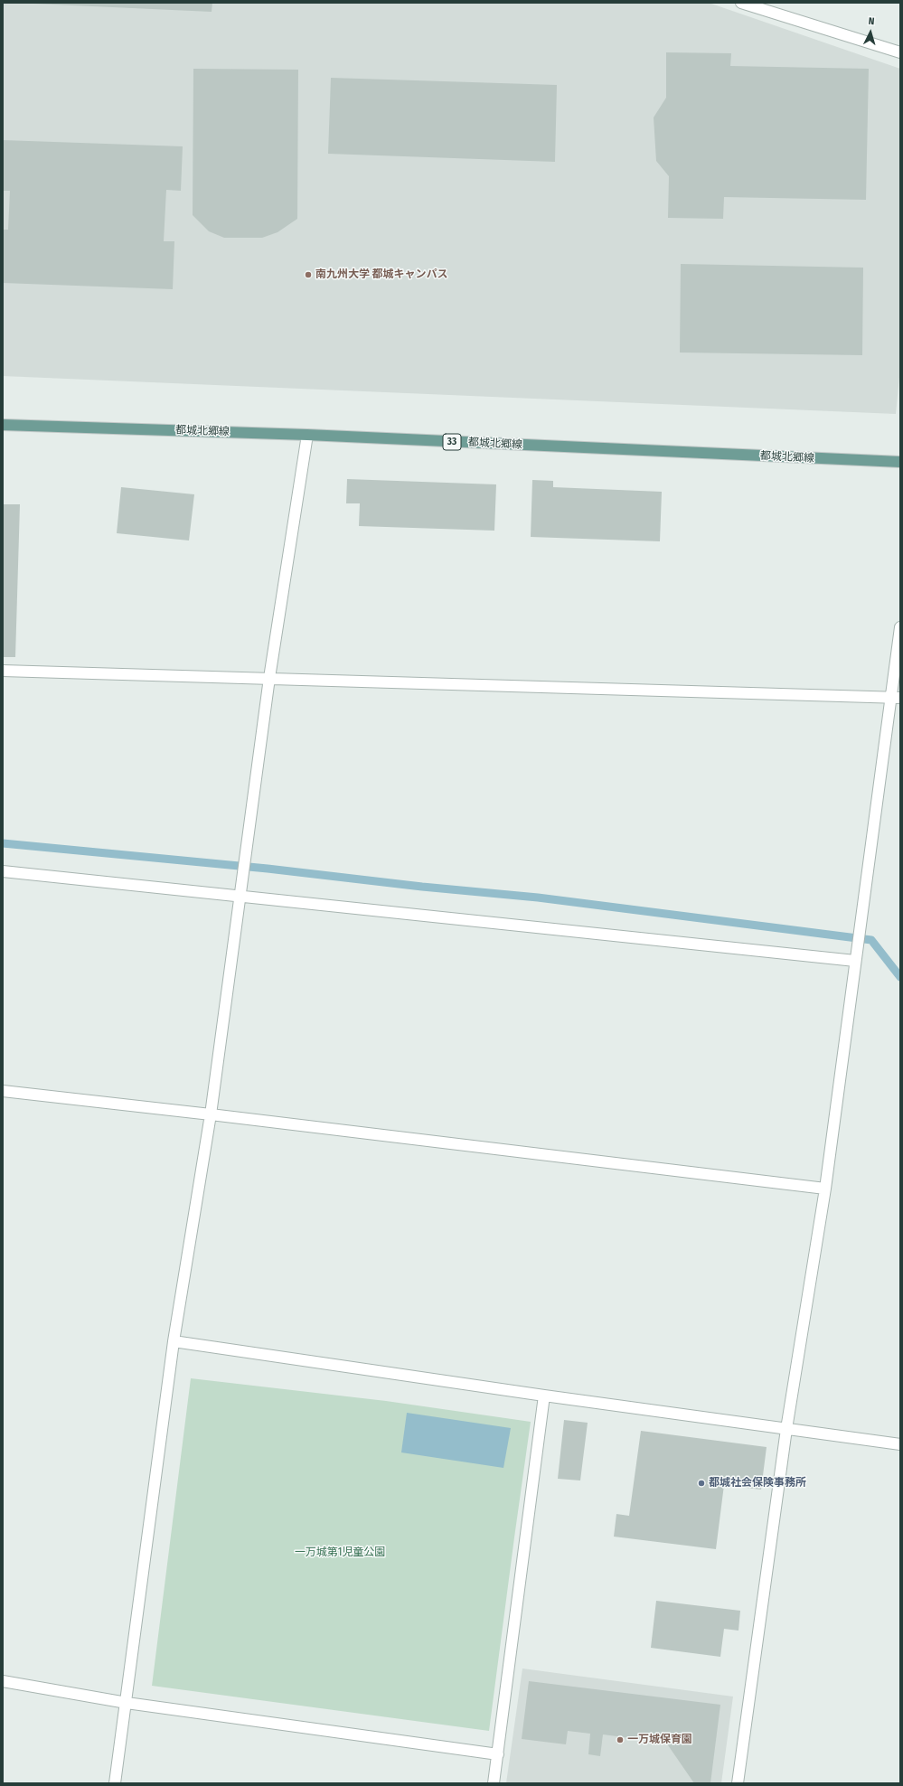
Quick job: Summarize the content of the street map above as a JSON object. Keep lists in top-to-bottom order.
{
  "streets": {
    "main road": ["都城北郷線", "33"]
  },
  "parks": ["一万城第1児童公園"],
  "places": ["南九州大学 都城キャンパス", "都城社会保険事務所", "一万城保育園"],
  "north": "top"
}
